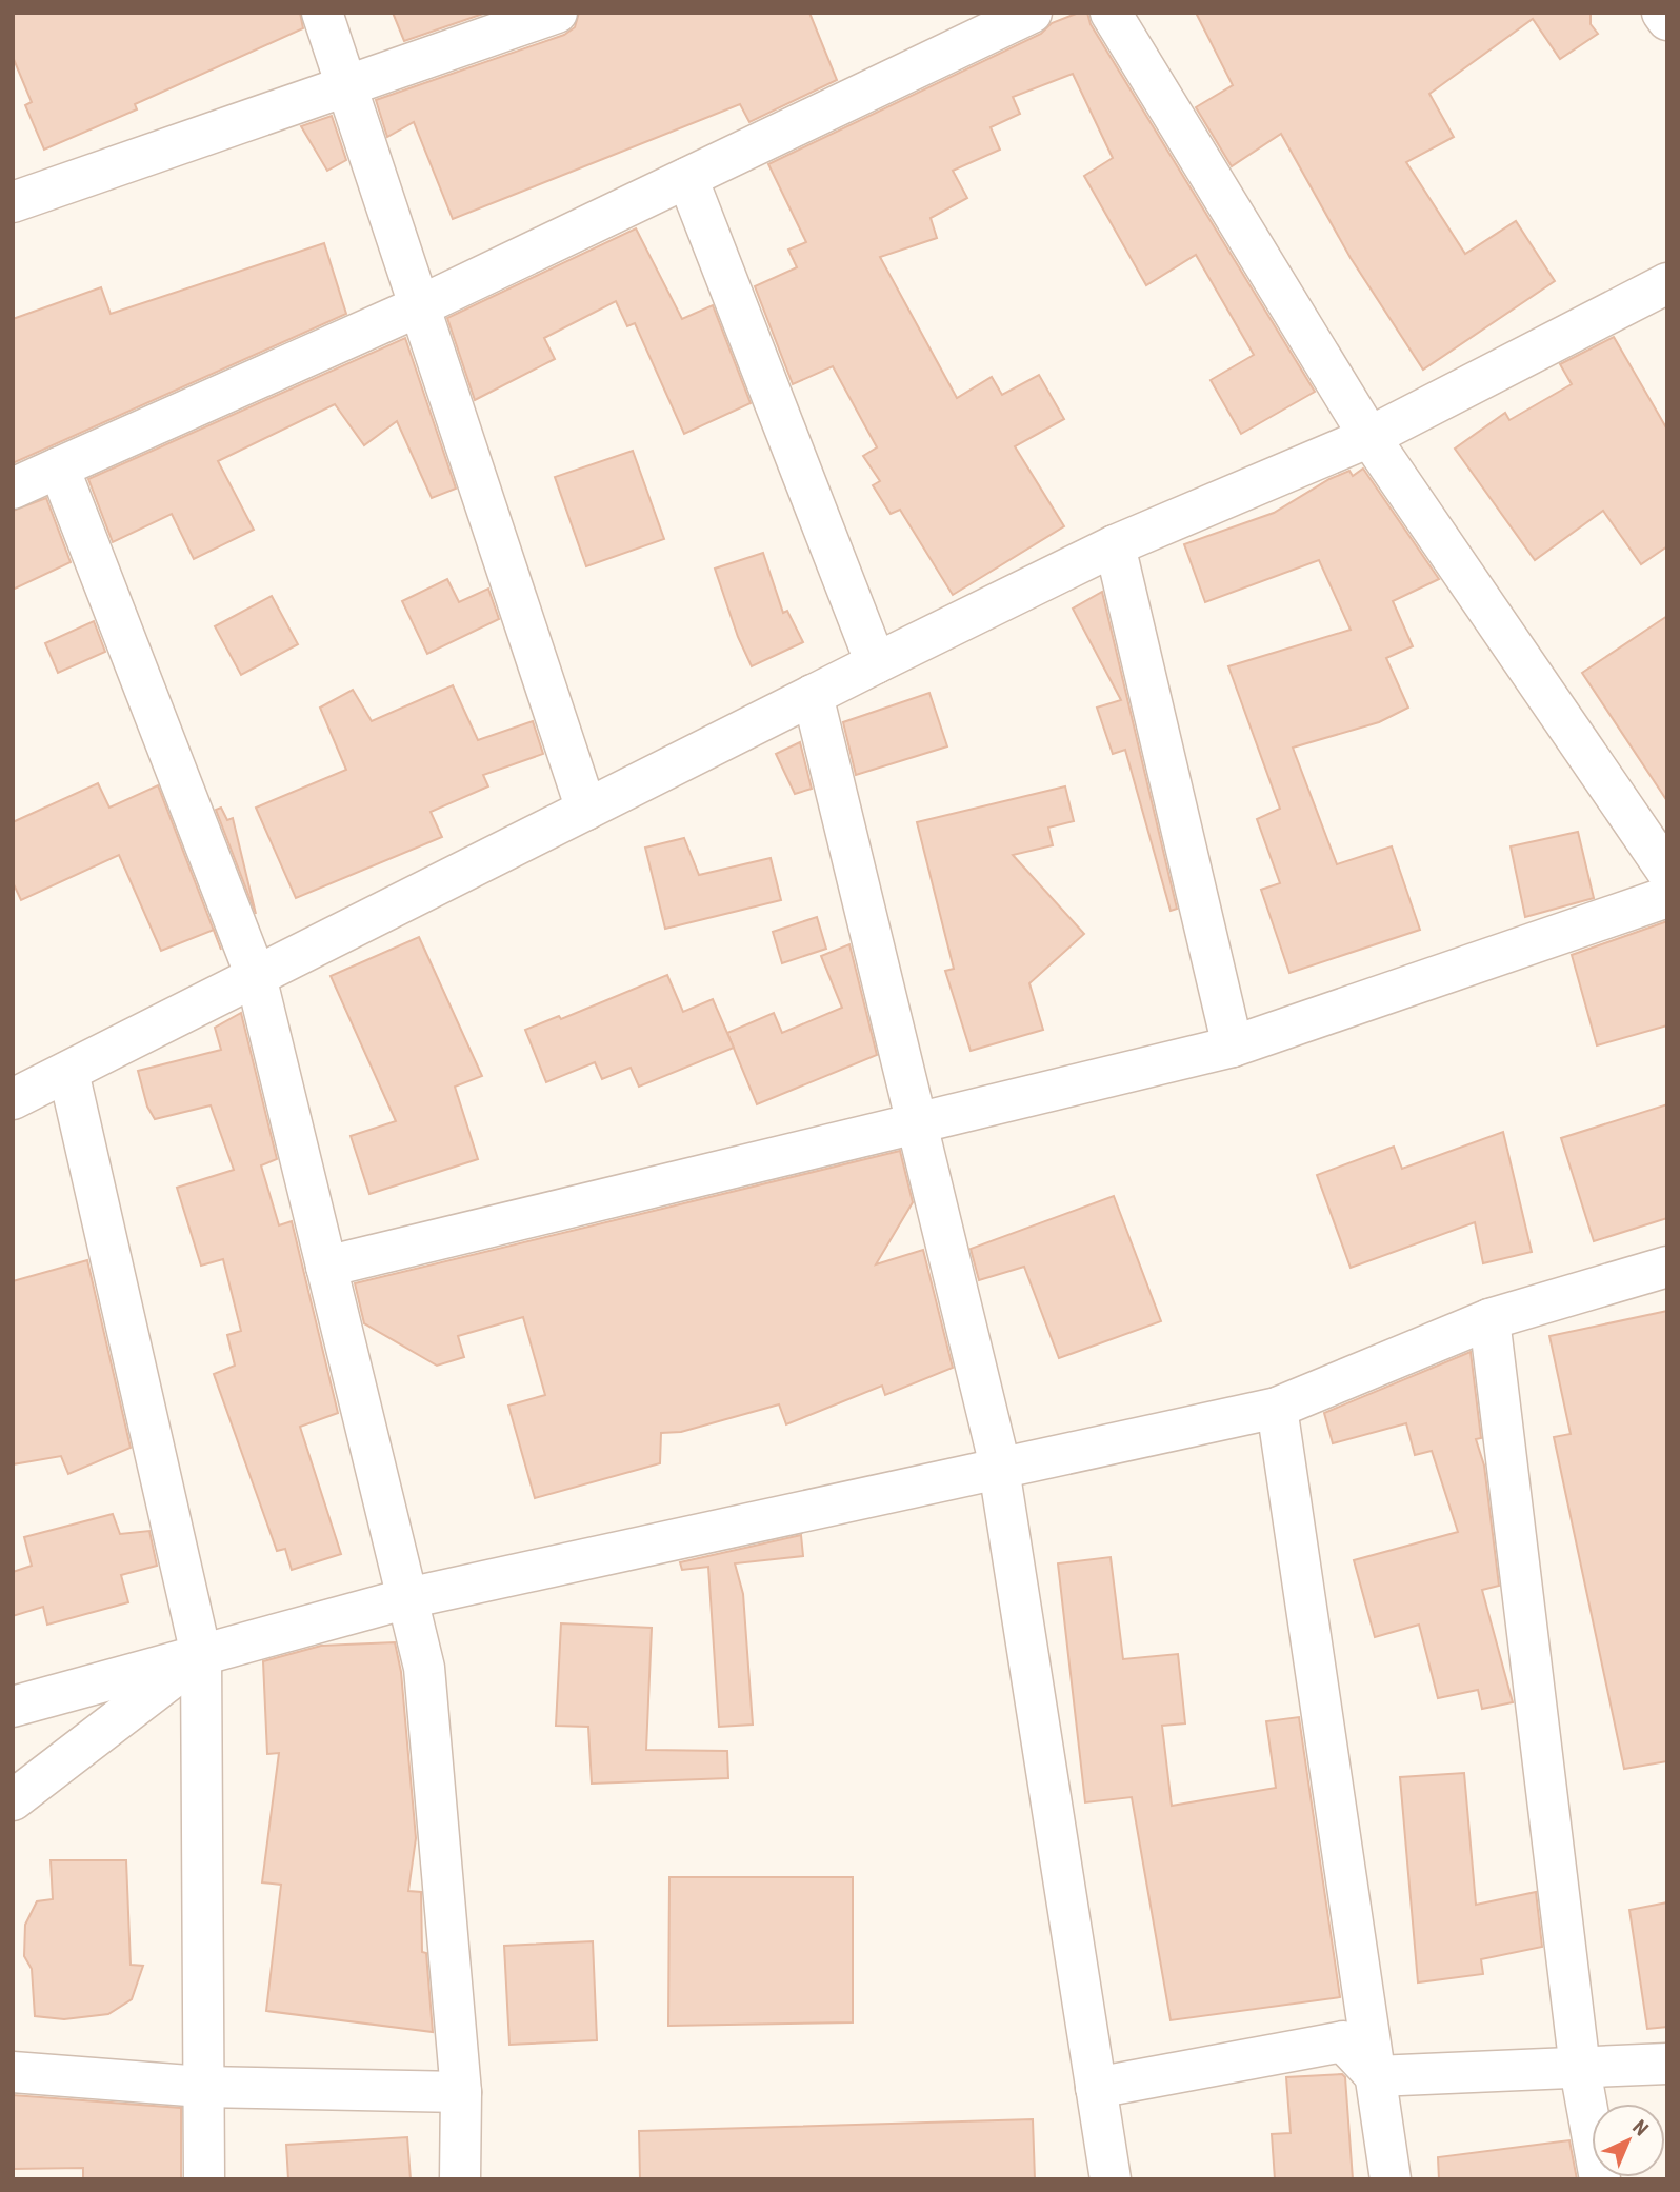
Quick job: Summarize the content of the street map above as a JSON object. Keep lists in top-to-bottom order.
{
  "north": "top right"
}
